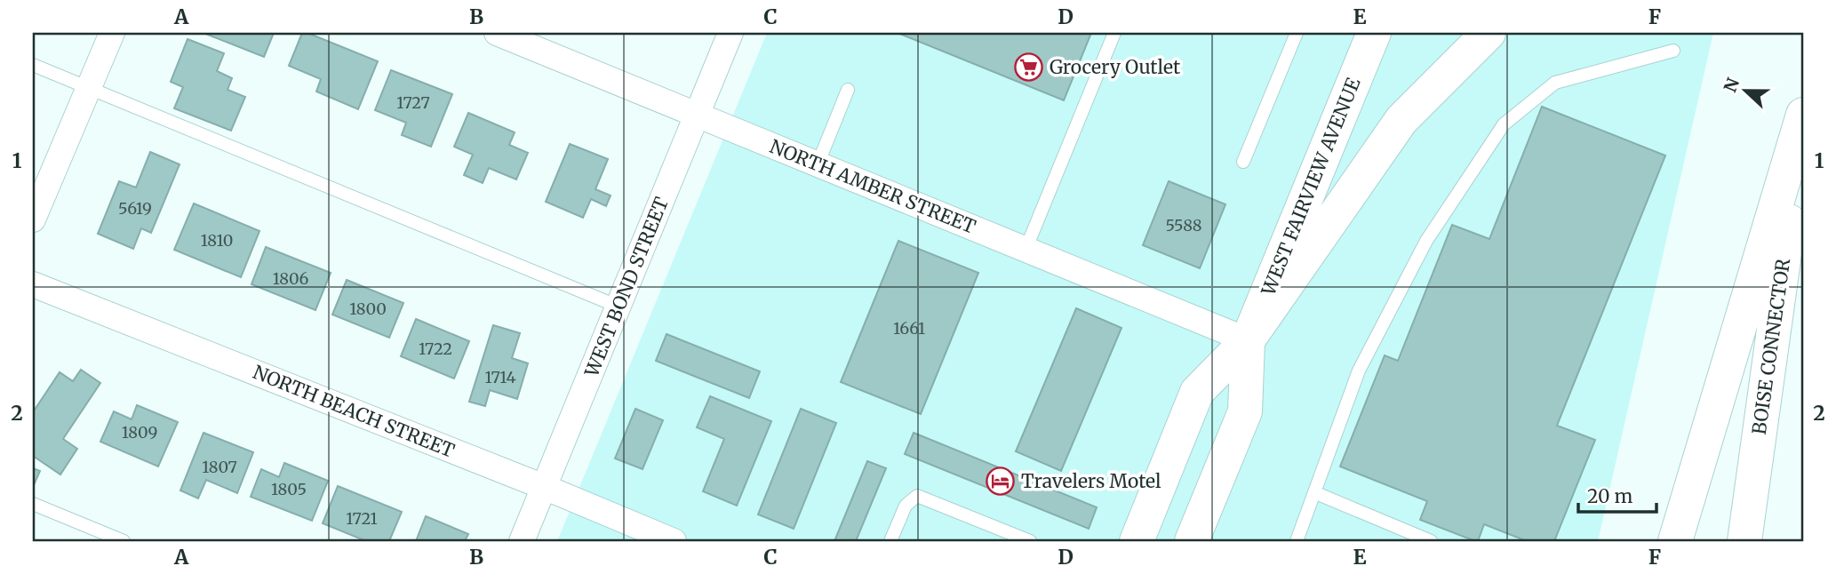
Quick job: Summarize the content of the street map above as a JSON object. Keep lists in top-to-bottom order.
{
  "streets": {
    "main road": ["WEST FAIRVIEW AVENUE", "BOISE CONNECTOR"],
    "street": ["NORTH AMBER STREET", "WEST BOND STREET", "NORTH BEACH STREET"]
  },
  "crossings": [
    ["NORTH AMBER STREET", "WEST FAIRVIEW AVENUE"],
    ["NORTH AMBER STREET", "WEST BOND STREET"],
    ["WEST BOND STREET", "NORTH BEACH STREET"]
  ],
  "places": {
    "supermarket": ["Grocery Outlet"],
    "hotel": ["Travelers Motel"]
  },
  "house_numbers": [
    "1727",
    "5619",
    "5588",
    "1810",
    "1806",
    "1800",
    "1661",
    "1722",
    "1714",
    "1809",
    "1807",
    "1805",
    "1721"
  ],
  "scale_bar": "20 m",
  "north": "left",
  "grid": {
    "columns": [
      "A",
      "B",
      "C",
      "D",
      "E",
      "F"
    ],
    "rows": ["1", "2"]
  }
}
